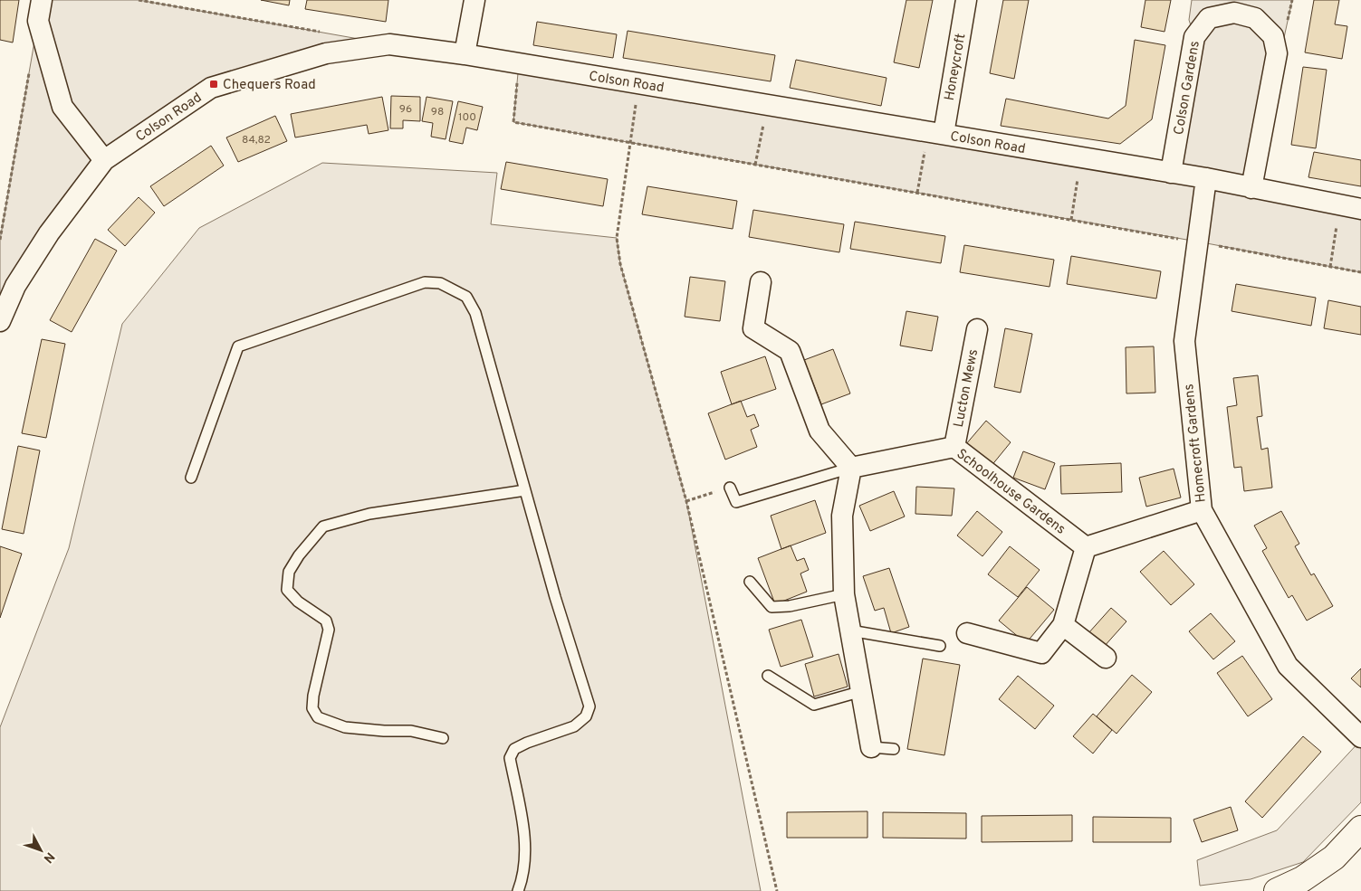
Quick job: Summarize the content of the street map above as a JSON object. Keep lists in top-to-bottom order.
{
  "streets": {
    "street": [
      "Honeycroft",
      "Colson Road",
      "Colson Gardens",
      "Lucton Mews",
      "Homecroft Gardens",
      "Schoolhouse Gardens"
    ]
  },
  "crossings": [
    ["Honeycroft", "Colson Road"],
    ["Colson Road", "Colson Gardens"],
    ["Colson Road", "Homecroft Gardens"],
    ["Lucton Mews", "Schoolhouse Gardens"]
  ],
  "places": {
    "transit": ["Chequers Road"]
  },
  "house_numbers": [
    "96",
    "98",
    "100",
    "84,82"
  ],
  "north": "bottom right"
}
